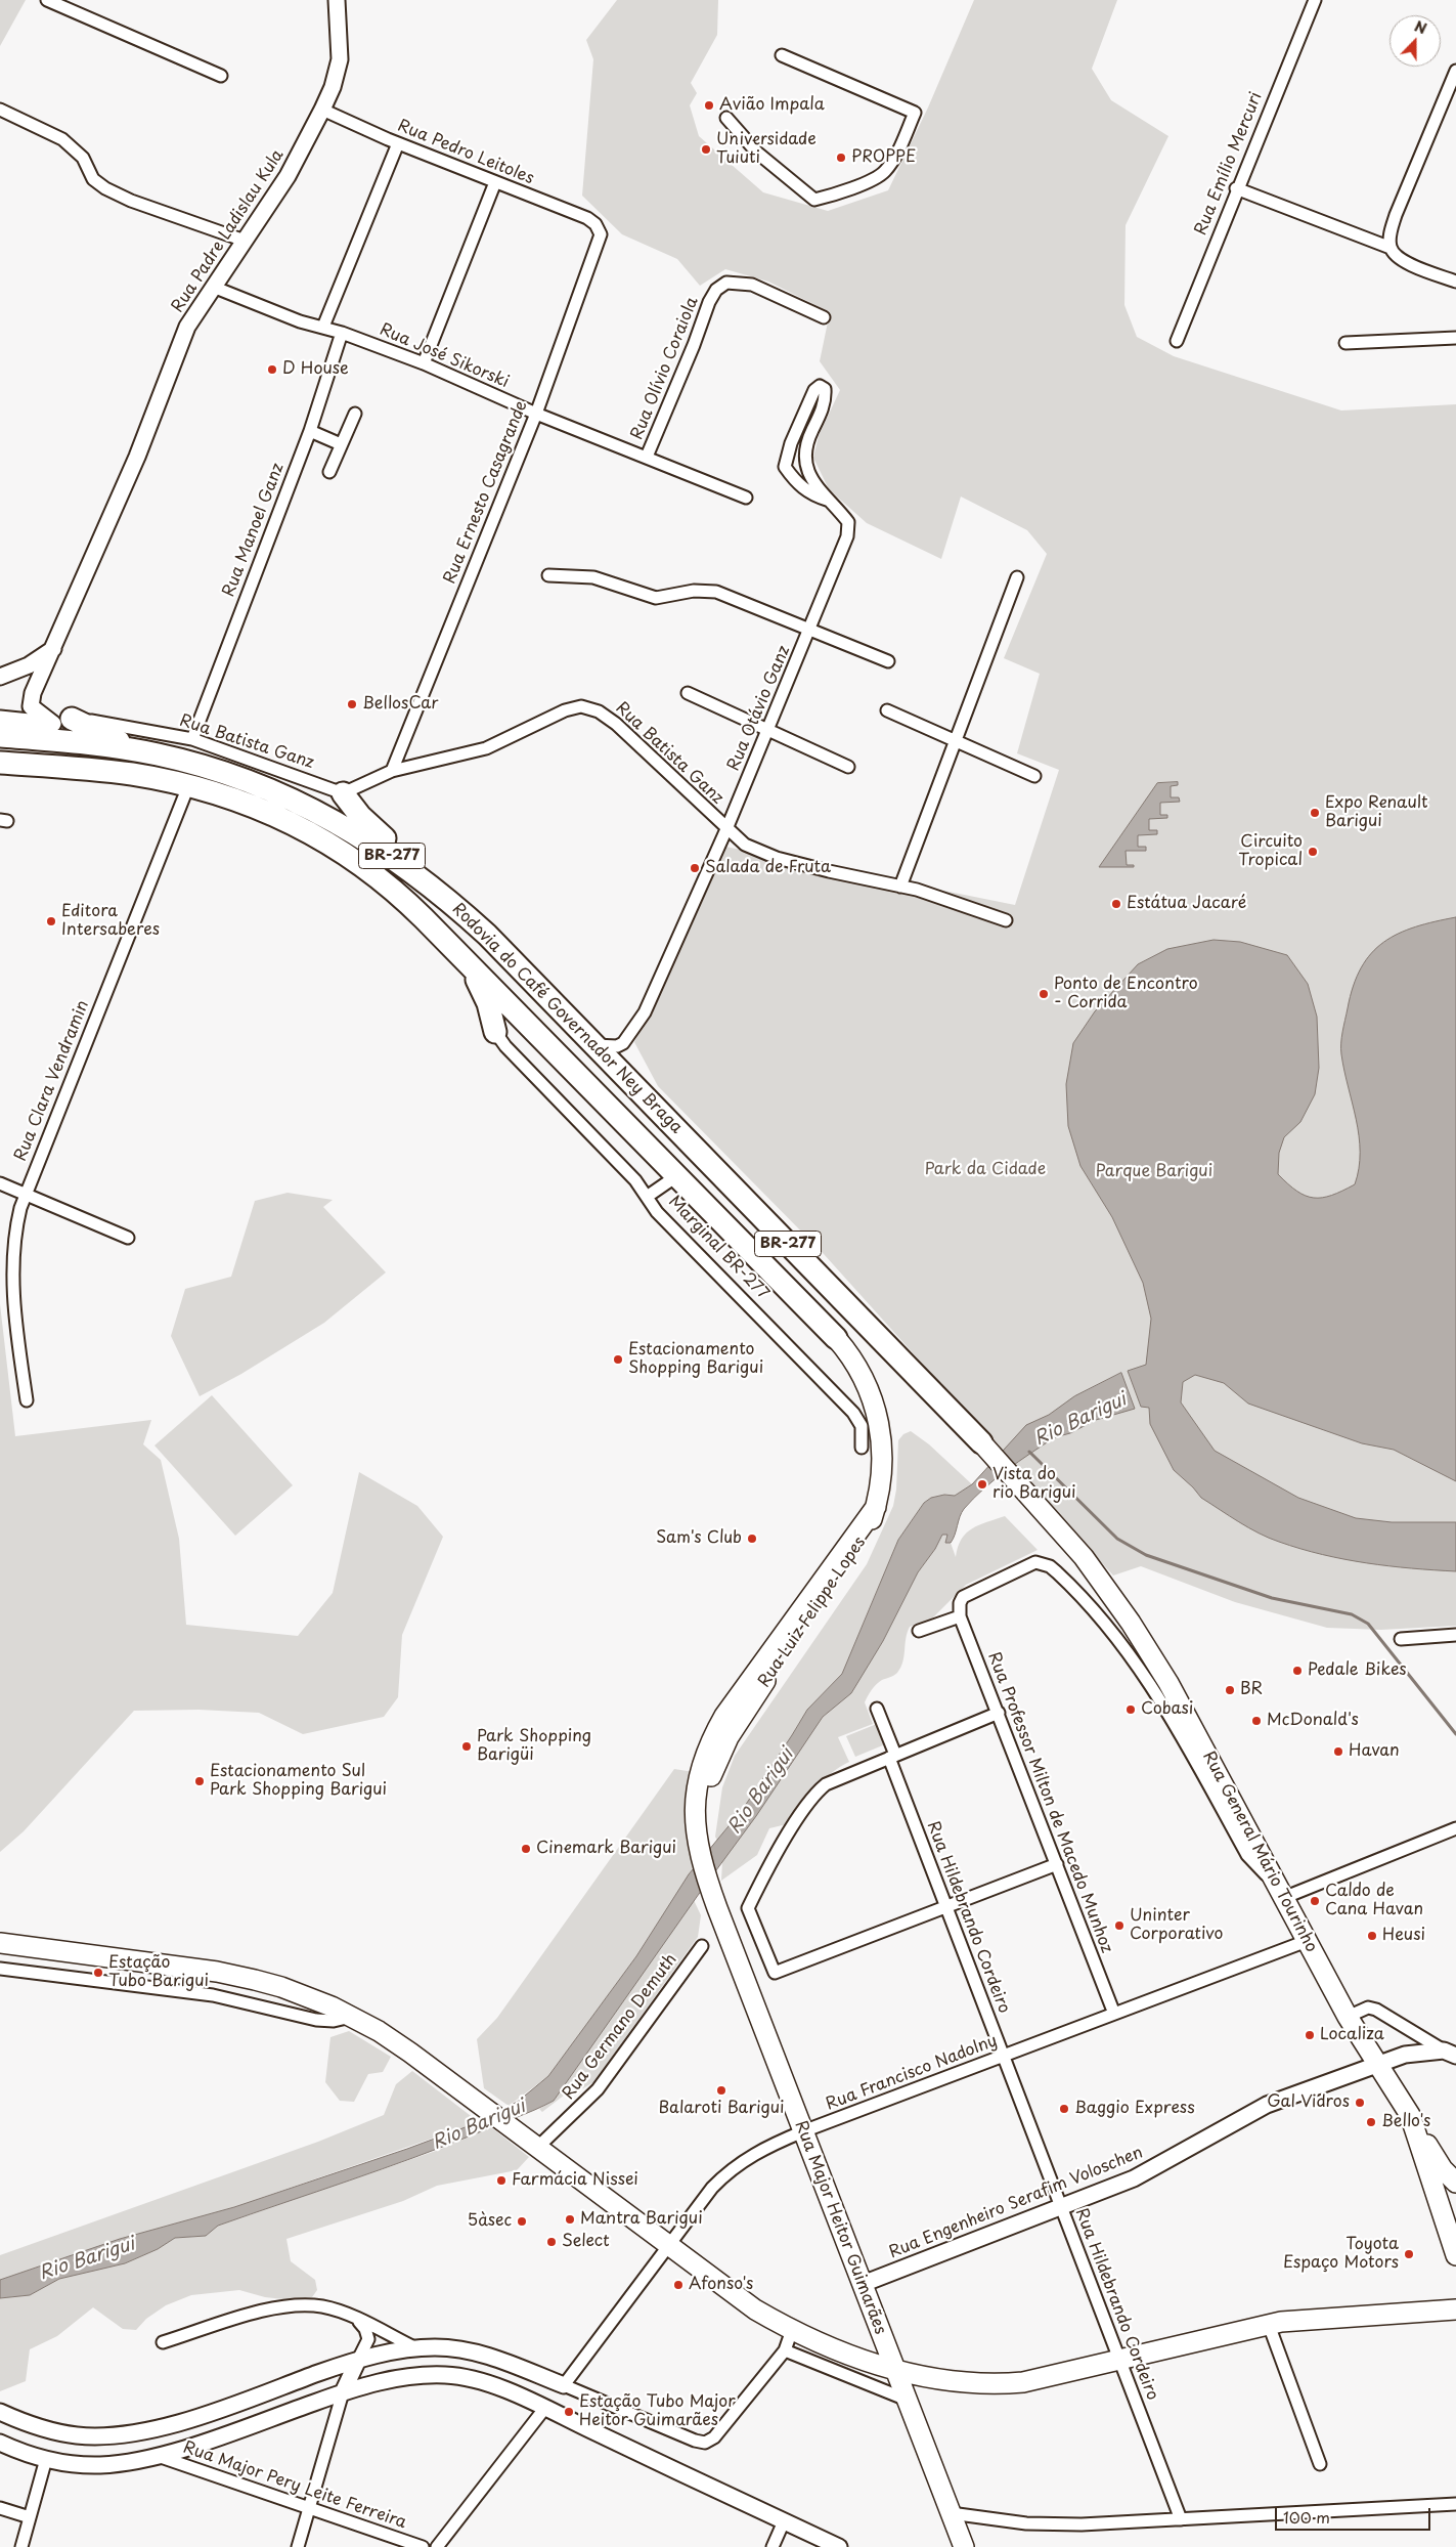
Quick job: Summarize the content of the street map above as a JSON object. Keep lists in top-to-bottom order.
{
  "streets": {
    "highway": ["BR-277", "Rodovia do Café Governador Ney Braga"],
    "main road": ["Rua Luiz Felippe Lopes", "Rua General Mário Tourinho", "Rua Major Heitor Guimarães"],
    "street": [
      "Rua Pedro Leitoles",
      "Rua Emílio Mercuri",
      "Rua Padre Ladislau Kula",
      "Rua José Sikorski",
      "Rua Olívio Coraiola",
      "Rua Ernesto Casagrande",
      "Rua Manoel Ganz",
      "Rua Otávio Ganz",
      "Rua Batista Ganz",
      "Rua Clara Vendramin",
      "Marginal BR-277",
      "Rua Professor Milton de Macedo Munhoz",
      "Rua Hildebrando Cordeiro",
      "Rua Germano Demuth",
      "Rua Francisco Nadolny",
      "Rua Engenheiro Serafim Voloschen",
      "Rua Major Pery Leite Ferreira"
    ]
  },
  "crossings": [
    ["Rua Pedro Leitoles", "Rua Padre Ladislau Kula"],
    ["Rua Pedro Leitoles", "Rua Ernesto Casagrande"],
    ["Rua Padre Ladislau Kula", "Rua José Sikorski"],
    ["Rua Padre Ladislau Kula", "Rua Batista Ganz"],
    ["Rua José Sikorski", "Rua Olívio Coraiola"],
    ["Rua José Sikorski", "Rua Ernesto Casagrande"],
    ["Rua José Sikorski", "Rua Manoel Ganz"],
    ["Rua Ernesto Casagrande", "Rua Batista Ganz"],
    ["Rua Manoel Ganz", "Rua Batista Ganz"],
    ["Rua Otávio Ganz", "Rua Batista Ganz"],
    ["Rua Otávio Ganz", "Rodovia do Café Governador Ney Braga"],
    ["Rodovia do Café Governador Ney Braga", "Rua Clara Vendramin"],
    ["Rodovia do Café Governador Ney Braga", "Rua Luiz Felippe Lopes"],
    ["Rodovia do Café Governador Ney Braga", "Rua General Mário Tourinho"],
    ["Rua Luiz Felippe Lopes", "Rua Major Heitor Guimarães"],
    ["Rua Professor Milton de Macedo Munhoz", "Rua General Mário Tourinho"],
    ["Rua Professor Milton de Macedo Munhoz", "Rua Francisco Nadolny"],
    ["Rua General Mário Tourinho", "Rua Francisco Nadolny"],
    ["Rua General Mário Tourinho", "Rua Engenheiro Serafim Voloschen"],
    ["Rua Hildebrando Cordeiro", "Rua Francisco Nadolny"],
    ["Rua Hildebrando Cordeiro", "Rua Engenheiro Serafim Voloschen"],
    ["Rua Francisco Nadolny", "Rua Major Heitor Guimarães"],
    ["Rua Engenheiro Serafim Voloschen", "Rua Major Heitor Guimarães"]
  ],
  "water": ["Rio Barigui"],
  "parks": ["Park da Cidade", "Parque Barigui"],
  "places": [
    "Avião Impala",
    "Universidade Tuiuti",
    "PROPPE",
    "D House",
    "BellosCar",
    "Expo Renault Barigui",
    "Circuito Tropical",
    "Salada de Fruta",
    "Estátua Jacaré",
    "Editora Intersaberes",
    "Ponto de Encontro - Corrida",
    "Estacionamento Shopping Barigui",
    "Vista do rio Barigui",
    "Sam's Club",
    "Pedale Bikes",
    "BR",
    "Cobasi",
    "McDonald's",
    "Park Shopping Barigüi",
    "Havan",
    "Estacionamento Sul Park Shopping Barigui",
    "Cinemark Barigui",
    "Caldo de Cana Havan",
    "Uninter Corporativo",
    "Heusi",
    "Estação Tubo Barigui",
    "Localiza",
    "Balaroti Barigui",
    "Gal Vidros",
    "Baggio Express",
    "Bello's",
    "Farmácia Nissei",
    "Mantra Barigui",
    "5àsec",
    "Select",
    "Toyota Espaço Motors",
    "Afonso's",
    "Estação Tubo Major Heitor Guimarães"
  ],
  "scale_bar": "100 m",
  "north": "top"
}
